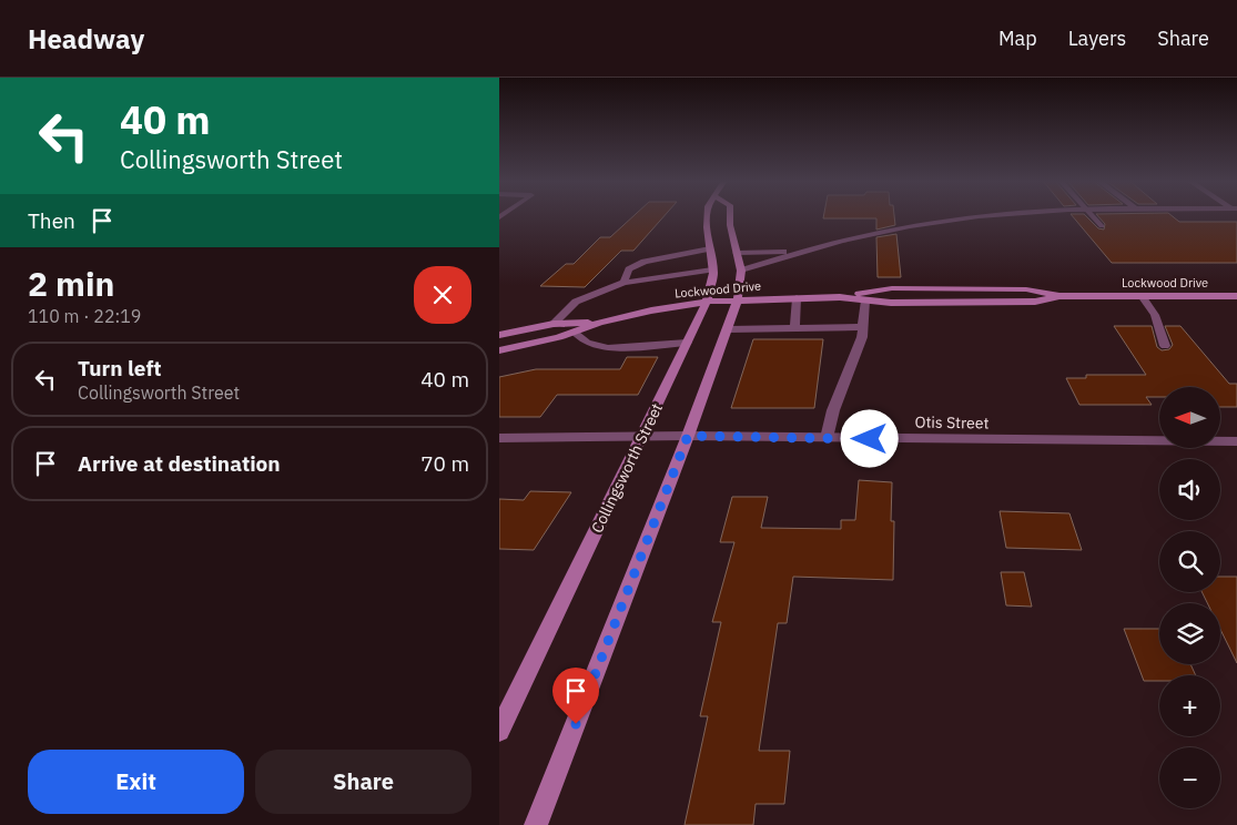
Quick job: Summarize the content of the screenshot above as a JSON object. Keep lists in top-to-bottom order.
{
  "streets": {
    "main road": ["Lockwood Drive", "Collingsworth Street"],
    "street": ["Otis Street"]
  },
  "crossings": [
    ["Lockwood Drive", "Collingsworth Street"],
    ["Otis Street", "Collingsworth Street"]
  ],
  "north": "left",
  "page": {
    "header": "Headway",
    "nav": ["Map", "Layers", "Share"],
    "turn": ["40 m", "Collingsworth Street"],
    "then": "Then",
    "heading": ["2 min", "110 m · 22:19"],
    "list": [
      {
        "name": "Turn left",
        "note": "Collingsworth Street",
        "value": "40 m"
      },
      {
        "name": "Arrive at destination",
        "value": "70 m"
      }
    ],
    "map_buttons": ["+", "−"],
    "buttons": ["Exit", "Share"]
  }
}
